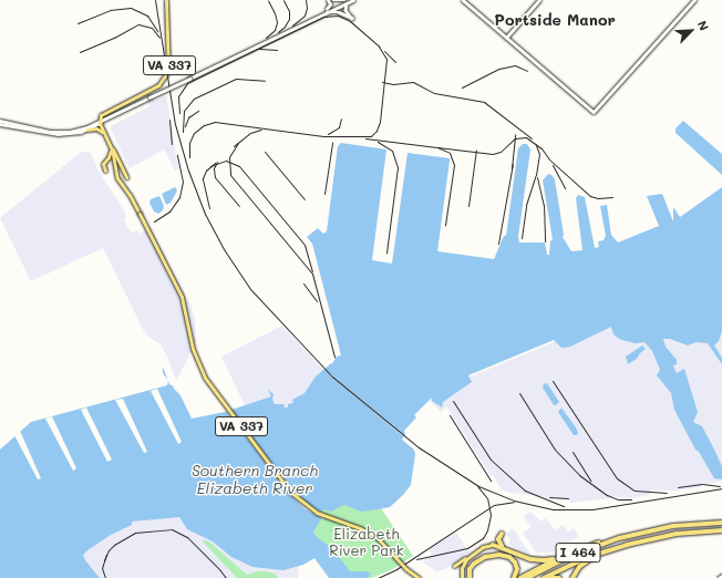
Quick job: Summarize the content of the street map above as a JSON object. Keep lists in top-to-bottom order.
{
  "streets": {
    "highway": ["I 464"],
    "main road": ["VA 337"]
  },
  "districts": ["Portside Manor"],
  "water": ["Southern Branch Elizabeth River"],
  "parks": ["Elizabeth River Park"],
  "north": "top right"
}
